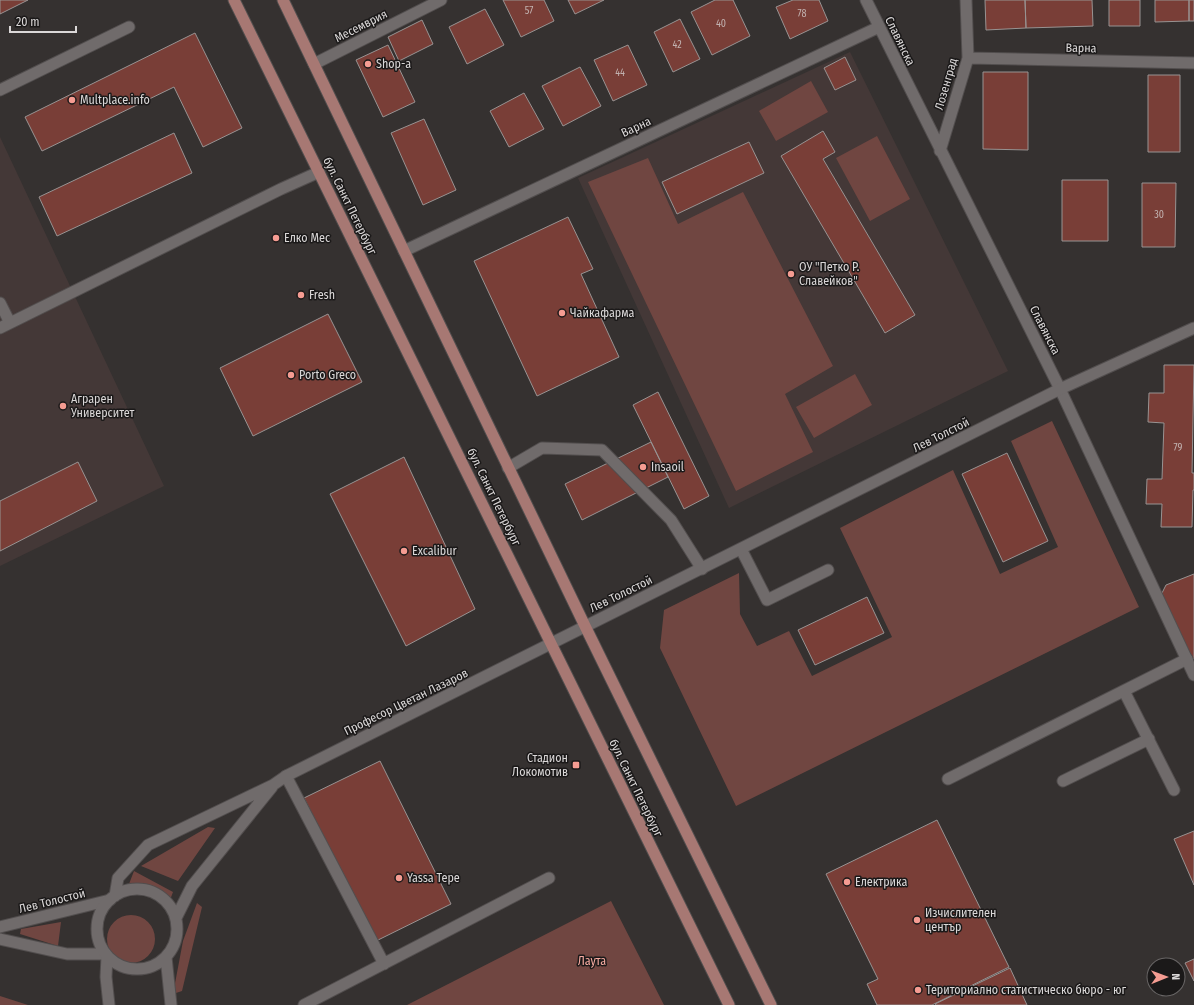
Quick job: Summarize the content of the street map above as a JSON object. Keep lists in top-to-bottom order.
{
  "streets": {
    "main road": ["бул. Санкт Петербург"],
    "street": [
      "Месемврия",
      "Славянска",
      "Варна",
      "Лозенград",
      "Лев Толстой",
      "Лев Толостой",
      "Професор Цветан Лазаров"
    ]
  },
  "crossings": [
    ["Месемврия", "бул. Санкт Петербург"],
    ["Славянска", "Варна"],
    ["Славянска", "Лозенград"],
    ["Славянска", "Лев Толстой"],
    ["Варна", "Лозенград"],
    ["Варна", "бул. Санкт Петербург"],
    ["бул. Санкт Петербург", "Лев Толостой"],
    ["бул. Санкт Петербург", "Професор Цветан Лазаров"],
    ["Лев Толстой", "Лев Толостой"],
    ["Лев Толостой", "Професор Цветан Лазаров"]
  ],
  "parks": ["Лаута"],
  "places": {
    "other": [
      "Shop-a",
      "Multplace.info",
      "Елко Мес",
      "ОУ \"Петко Р. Славейков\"",
      "Fresh",
      "Чайкафарма",
      "Porto Greco",
      "Аграрен Университет",
      "Insaoil",
      "Excalibur",
      "Yassa Tepe",
      "Електрика",
      "Изчислителен център",
      "Териториално статистическо бюро - юг"
    ],
    "transit": ["Стадион Локомотив"]
  },
  "house_numbers": [
    "57",
    "78",
    "40",
    "42",
    "44",
    "30",
    "79"
  ],
  "scale_bar": "20 m",
  "north": "right"
}
